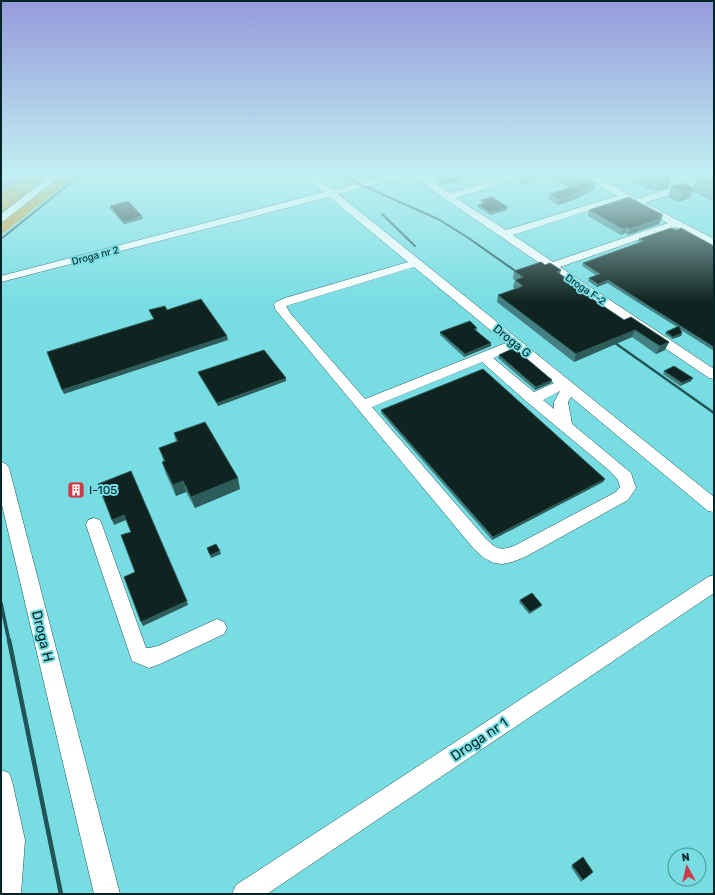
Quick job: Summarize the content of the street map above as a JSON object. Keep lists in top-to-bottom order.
{
  "streets": {
    "street": [
      "Droga nr 2",
      "Droga F-2",
      "Droga G",
      "Droga H",
      "Droga nr 1"
    ]
  },
  "places": {
    "building": ["I-105"]
  },
  "north": "top"
}
